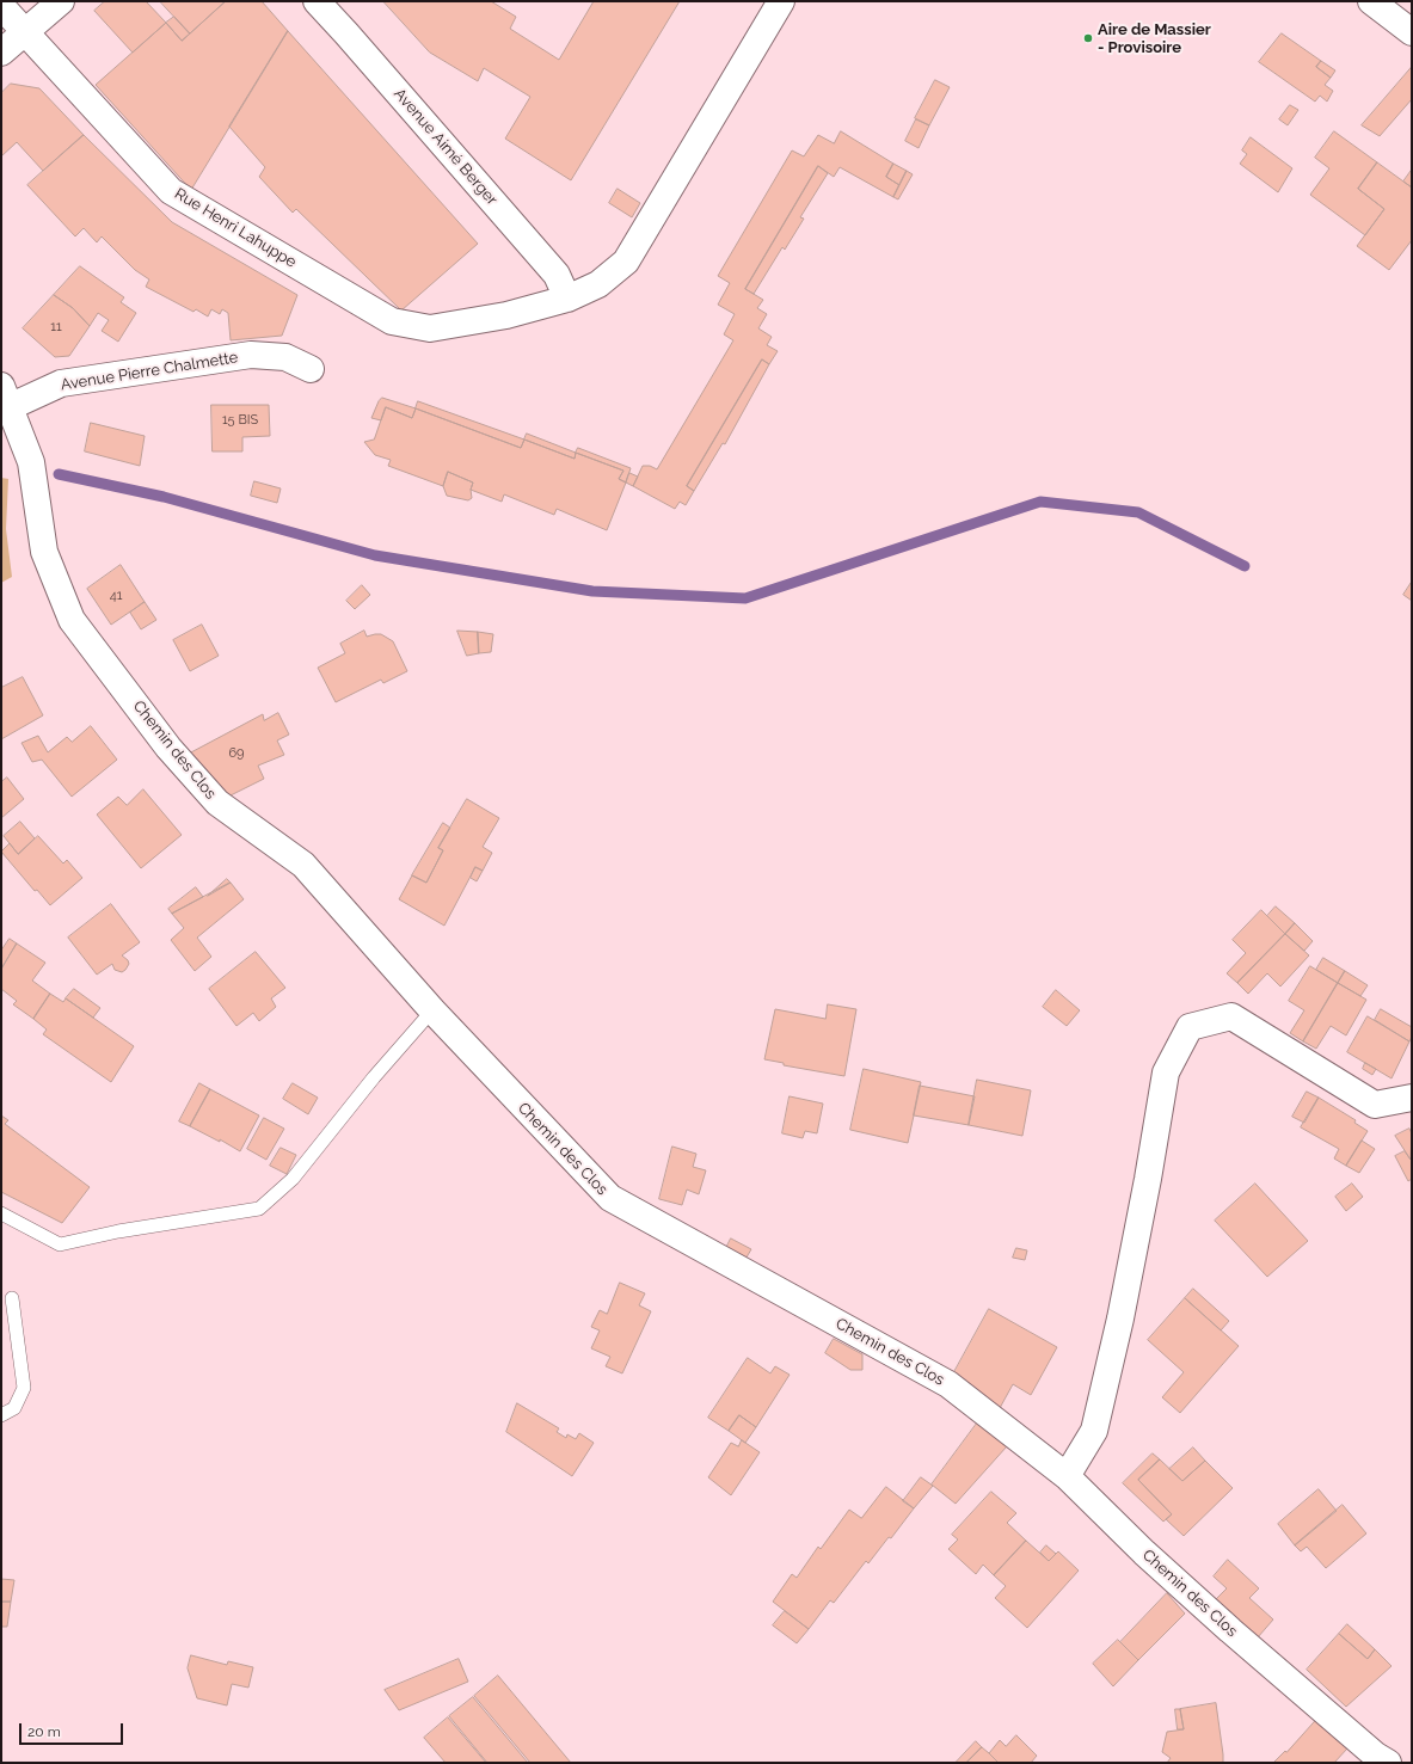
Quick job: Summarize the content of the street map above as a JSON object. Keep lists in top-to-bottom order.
{
  "streets": {
    "street": [
      "Avenue Aimé Berger",
      "Rue Henri Lahuppe",
      "Avenue Pierre Chalmette",
      "Chemin des Clos"
    ]
  },
  "crossings": [
    ["Avenue Aimé Berger", "Rue Henri Lahuppe"],
    ["Avenue Pierre Chalmette", "Chemin des Clos"]
  ],
  "places": ["Aire de Massier - Provisoire"],
  "house_numbers": [
    "11",
    "15 BIS",
    "41",
    "69"
  ],
  "scale_bar": "20 m"
}
